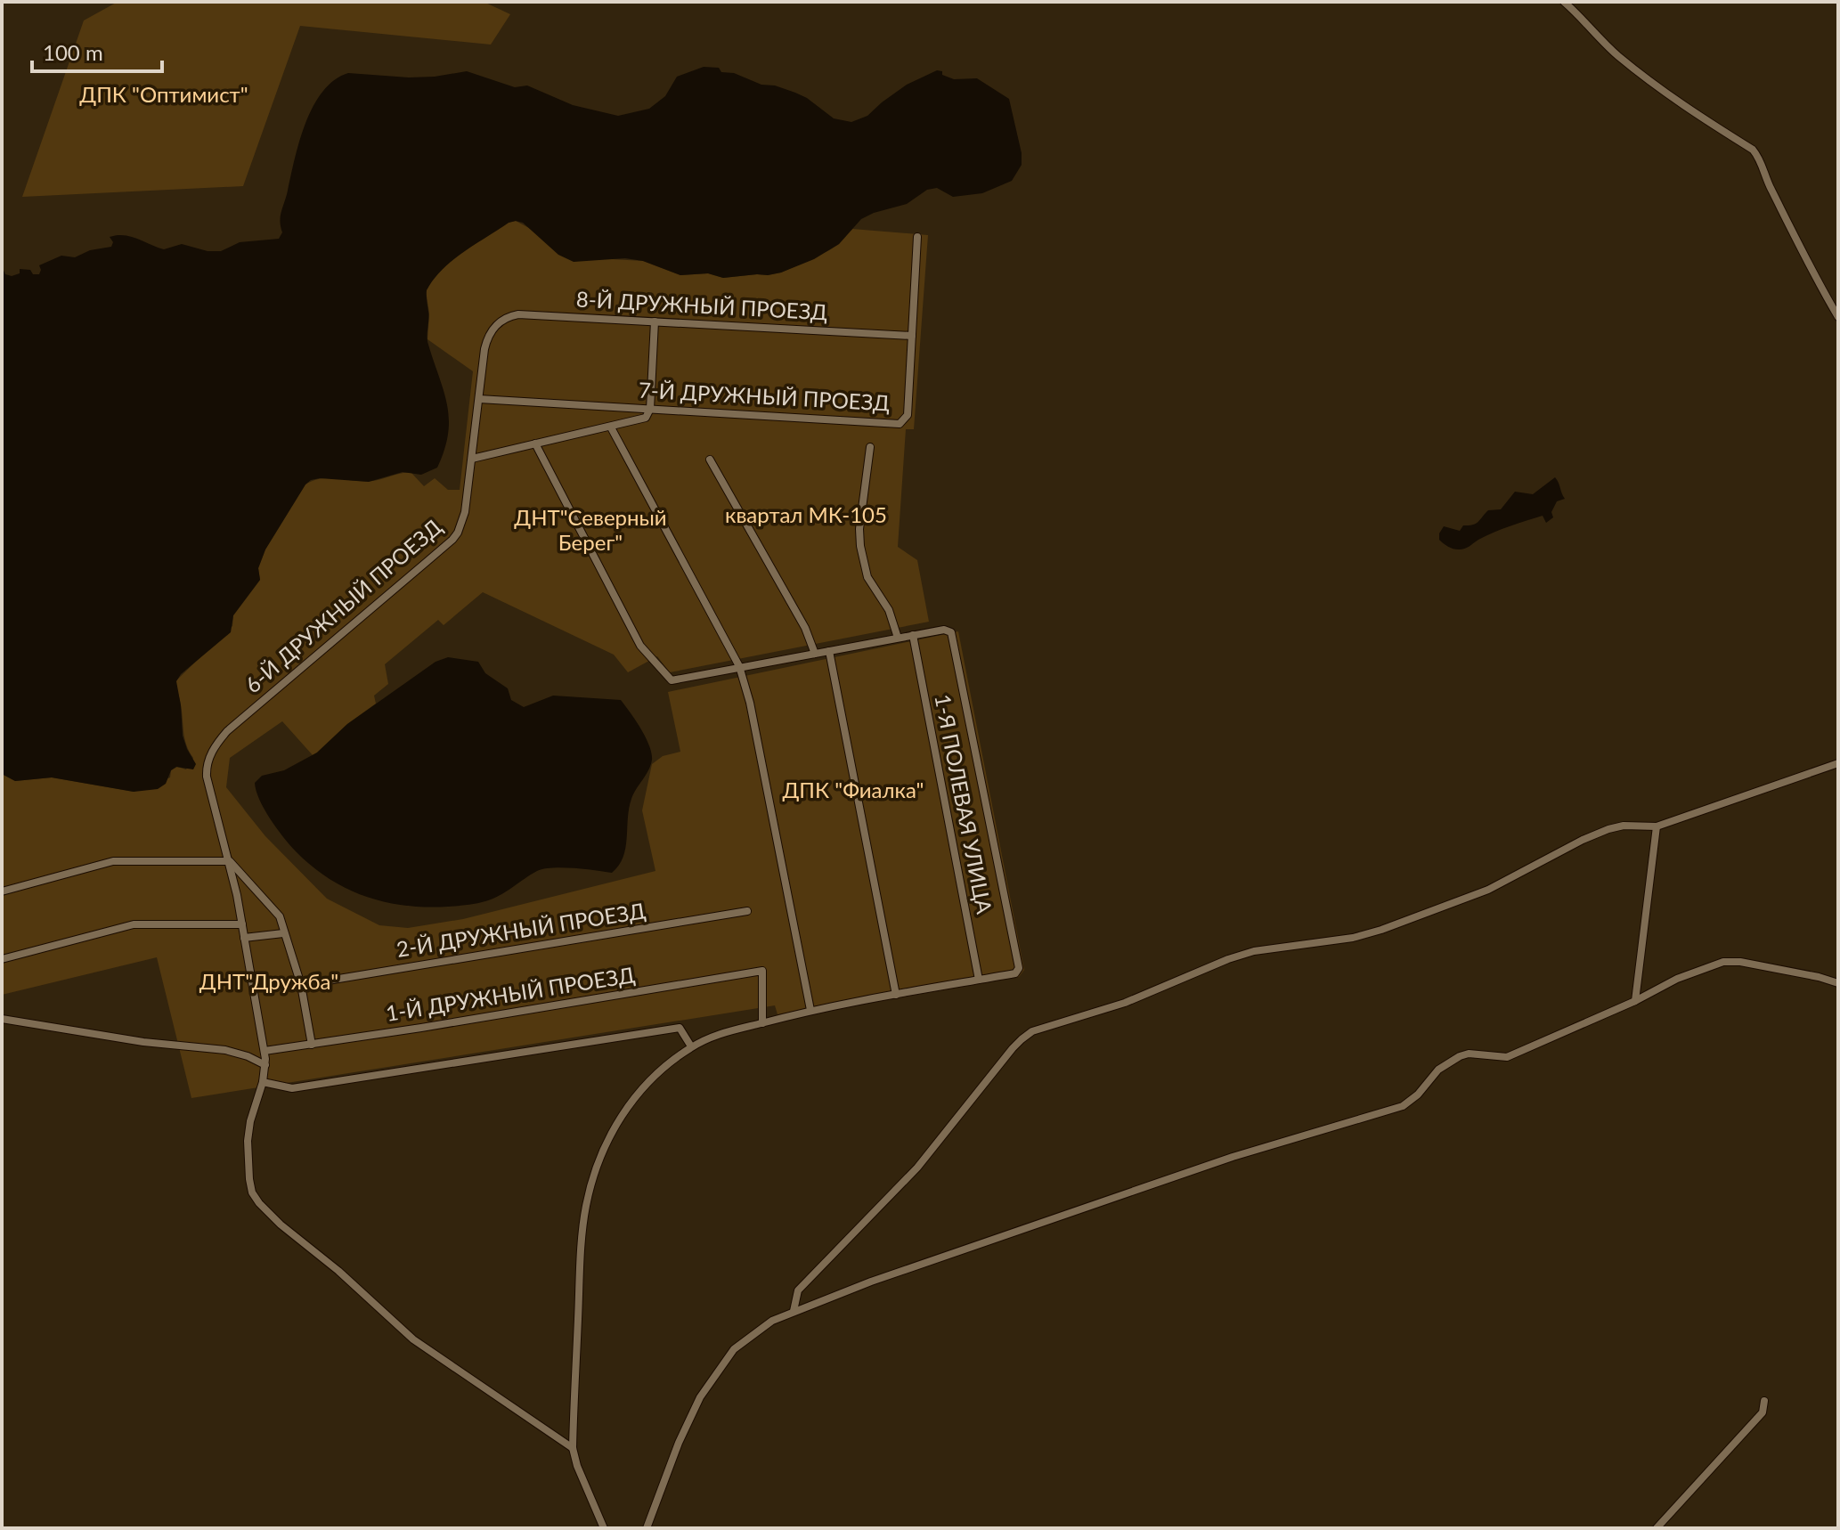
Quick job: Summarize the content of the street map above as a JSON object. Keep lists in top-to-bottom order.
{
  "streets": {
    "street": [
      "8-Й ДРУЖНЫЙ ПРОЕЗД",
      "7-Й ДРУЖНЫЙ ПРОЕЗД",
      "6-Й ДРУЖНЫЙ ПРОЕЗД",
      "1-Я ПОЛЕВАЯ УЛИЦА",
      "2-Й ДРУЖНЫЙ ПРОЕЗД",
      "1-Й ДРУЖНЫЙ ПРОЕЗД"
    ]
  },
  "crossings": [
    ["8-Й ДРУЖНЫЙ ПРОЕЗД", "7-Й ДРУЖНЫЙ ПРОЕЗД"],
    ["8-Й ДРУЖНЫЙ ПРОЕЗД", "6-Й ДРУЖНЫЙ ПРОЕЗД"],
    ["7-Й ДРУЖНЫЙ ПРОЕЗД", "6-Й ДРУЖНЫЙ ПРОЕЗД"]
  ],
  "parks": [
    "ДПК \"Оптимист\"",
    "квартал МК-105",
    "ДНТ\"Северный Берег\"",
    "ДПК \"Фиалка\"",
    "ДНТ\"Дружба\""
  ],
  "scale_bar": "100 m"
}
